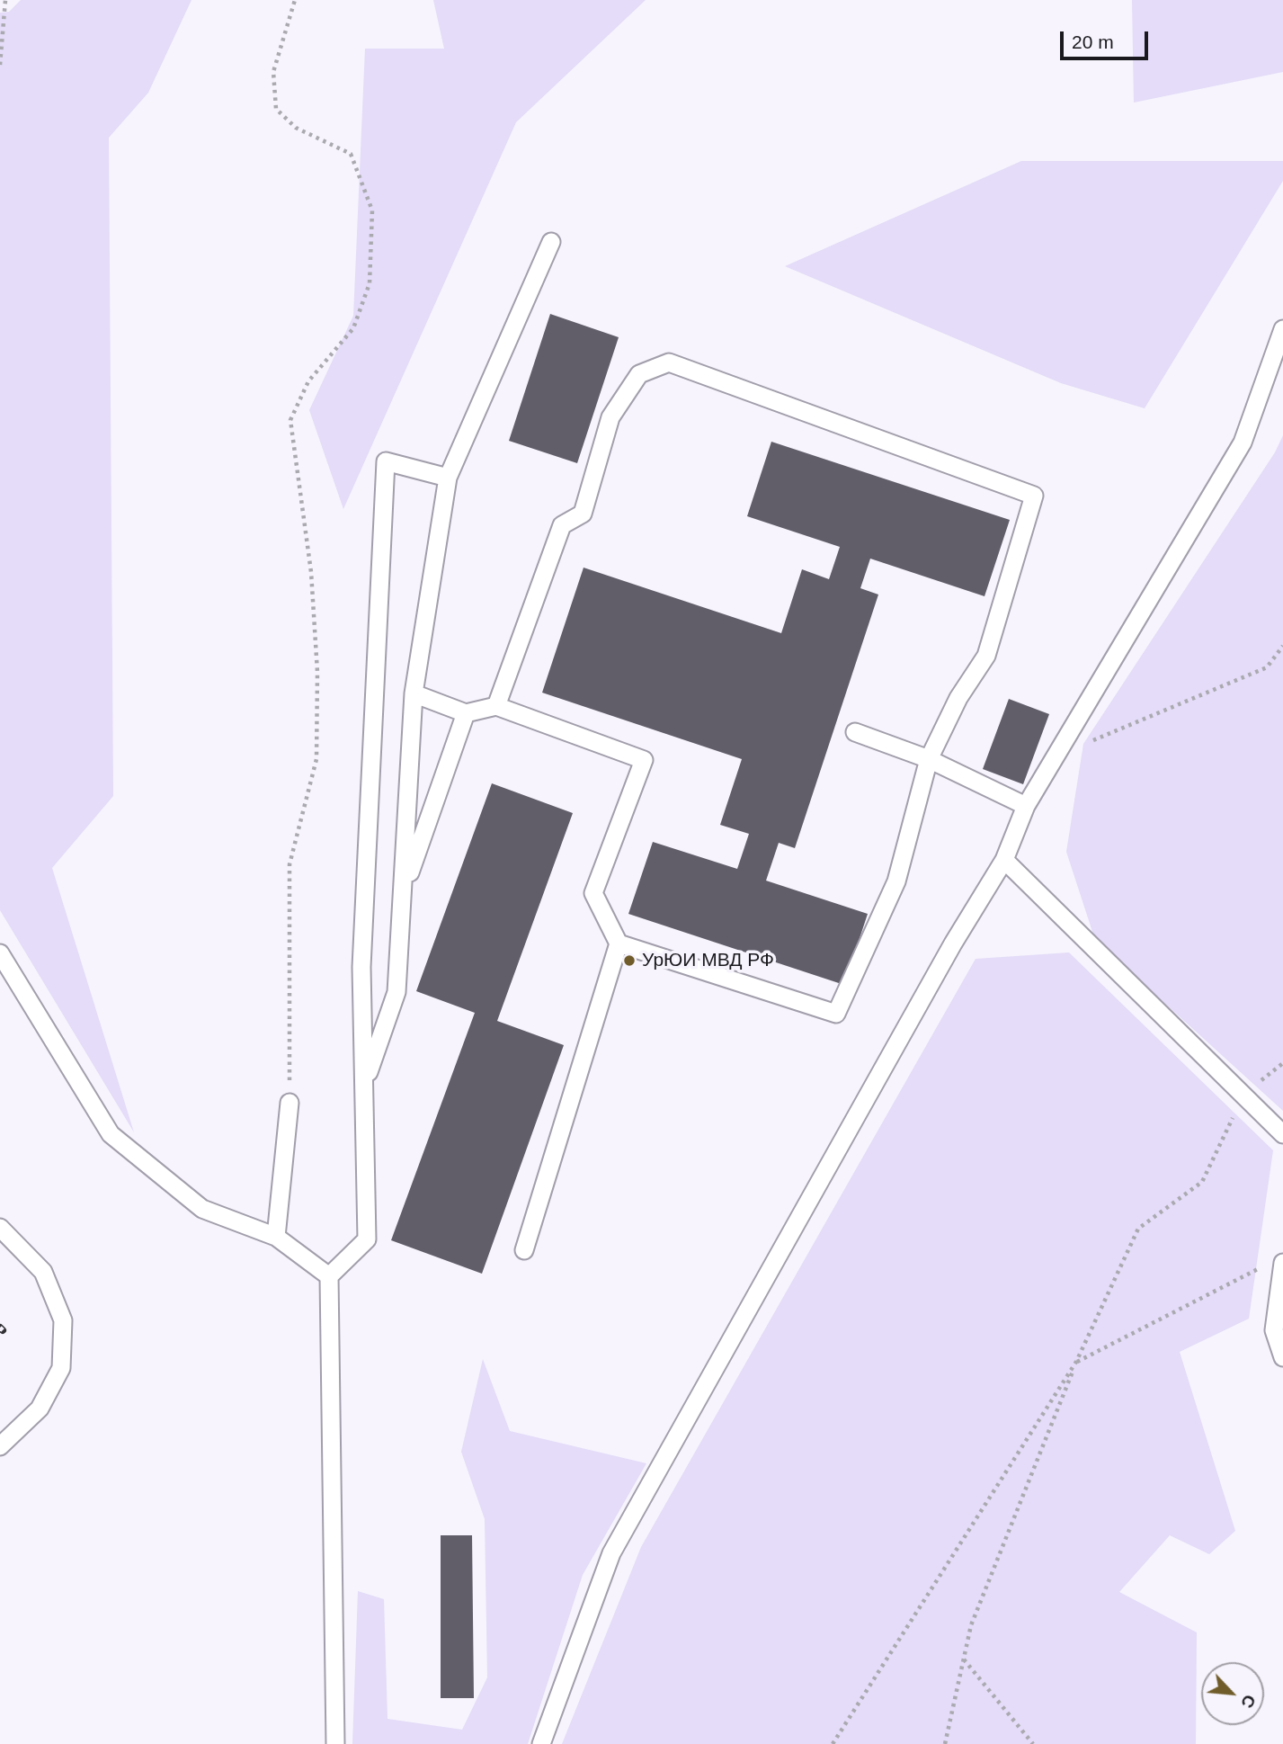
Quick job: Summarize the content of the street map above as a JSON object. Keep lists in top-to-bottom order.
{
  "places": ["УрЮИ МВД РФ"],
  "scale_bar": "20 m",
  "north": "bottom right"
}
